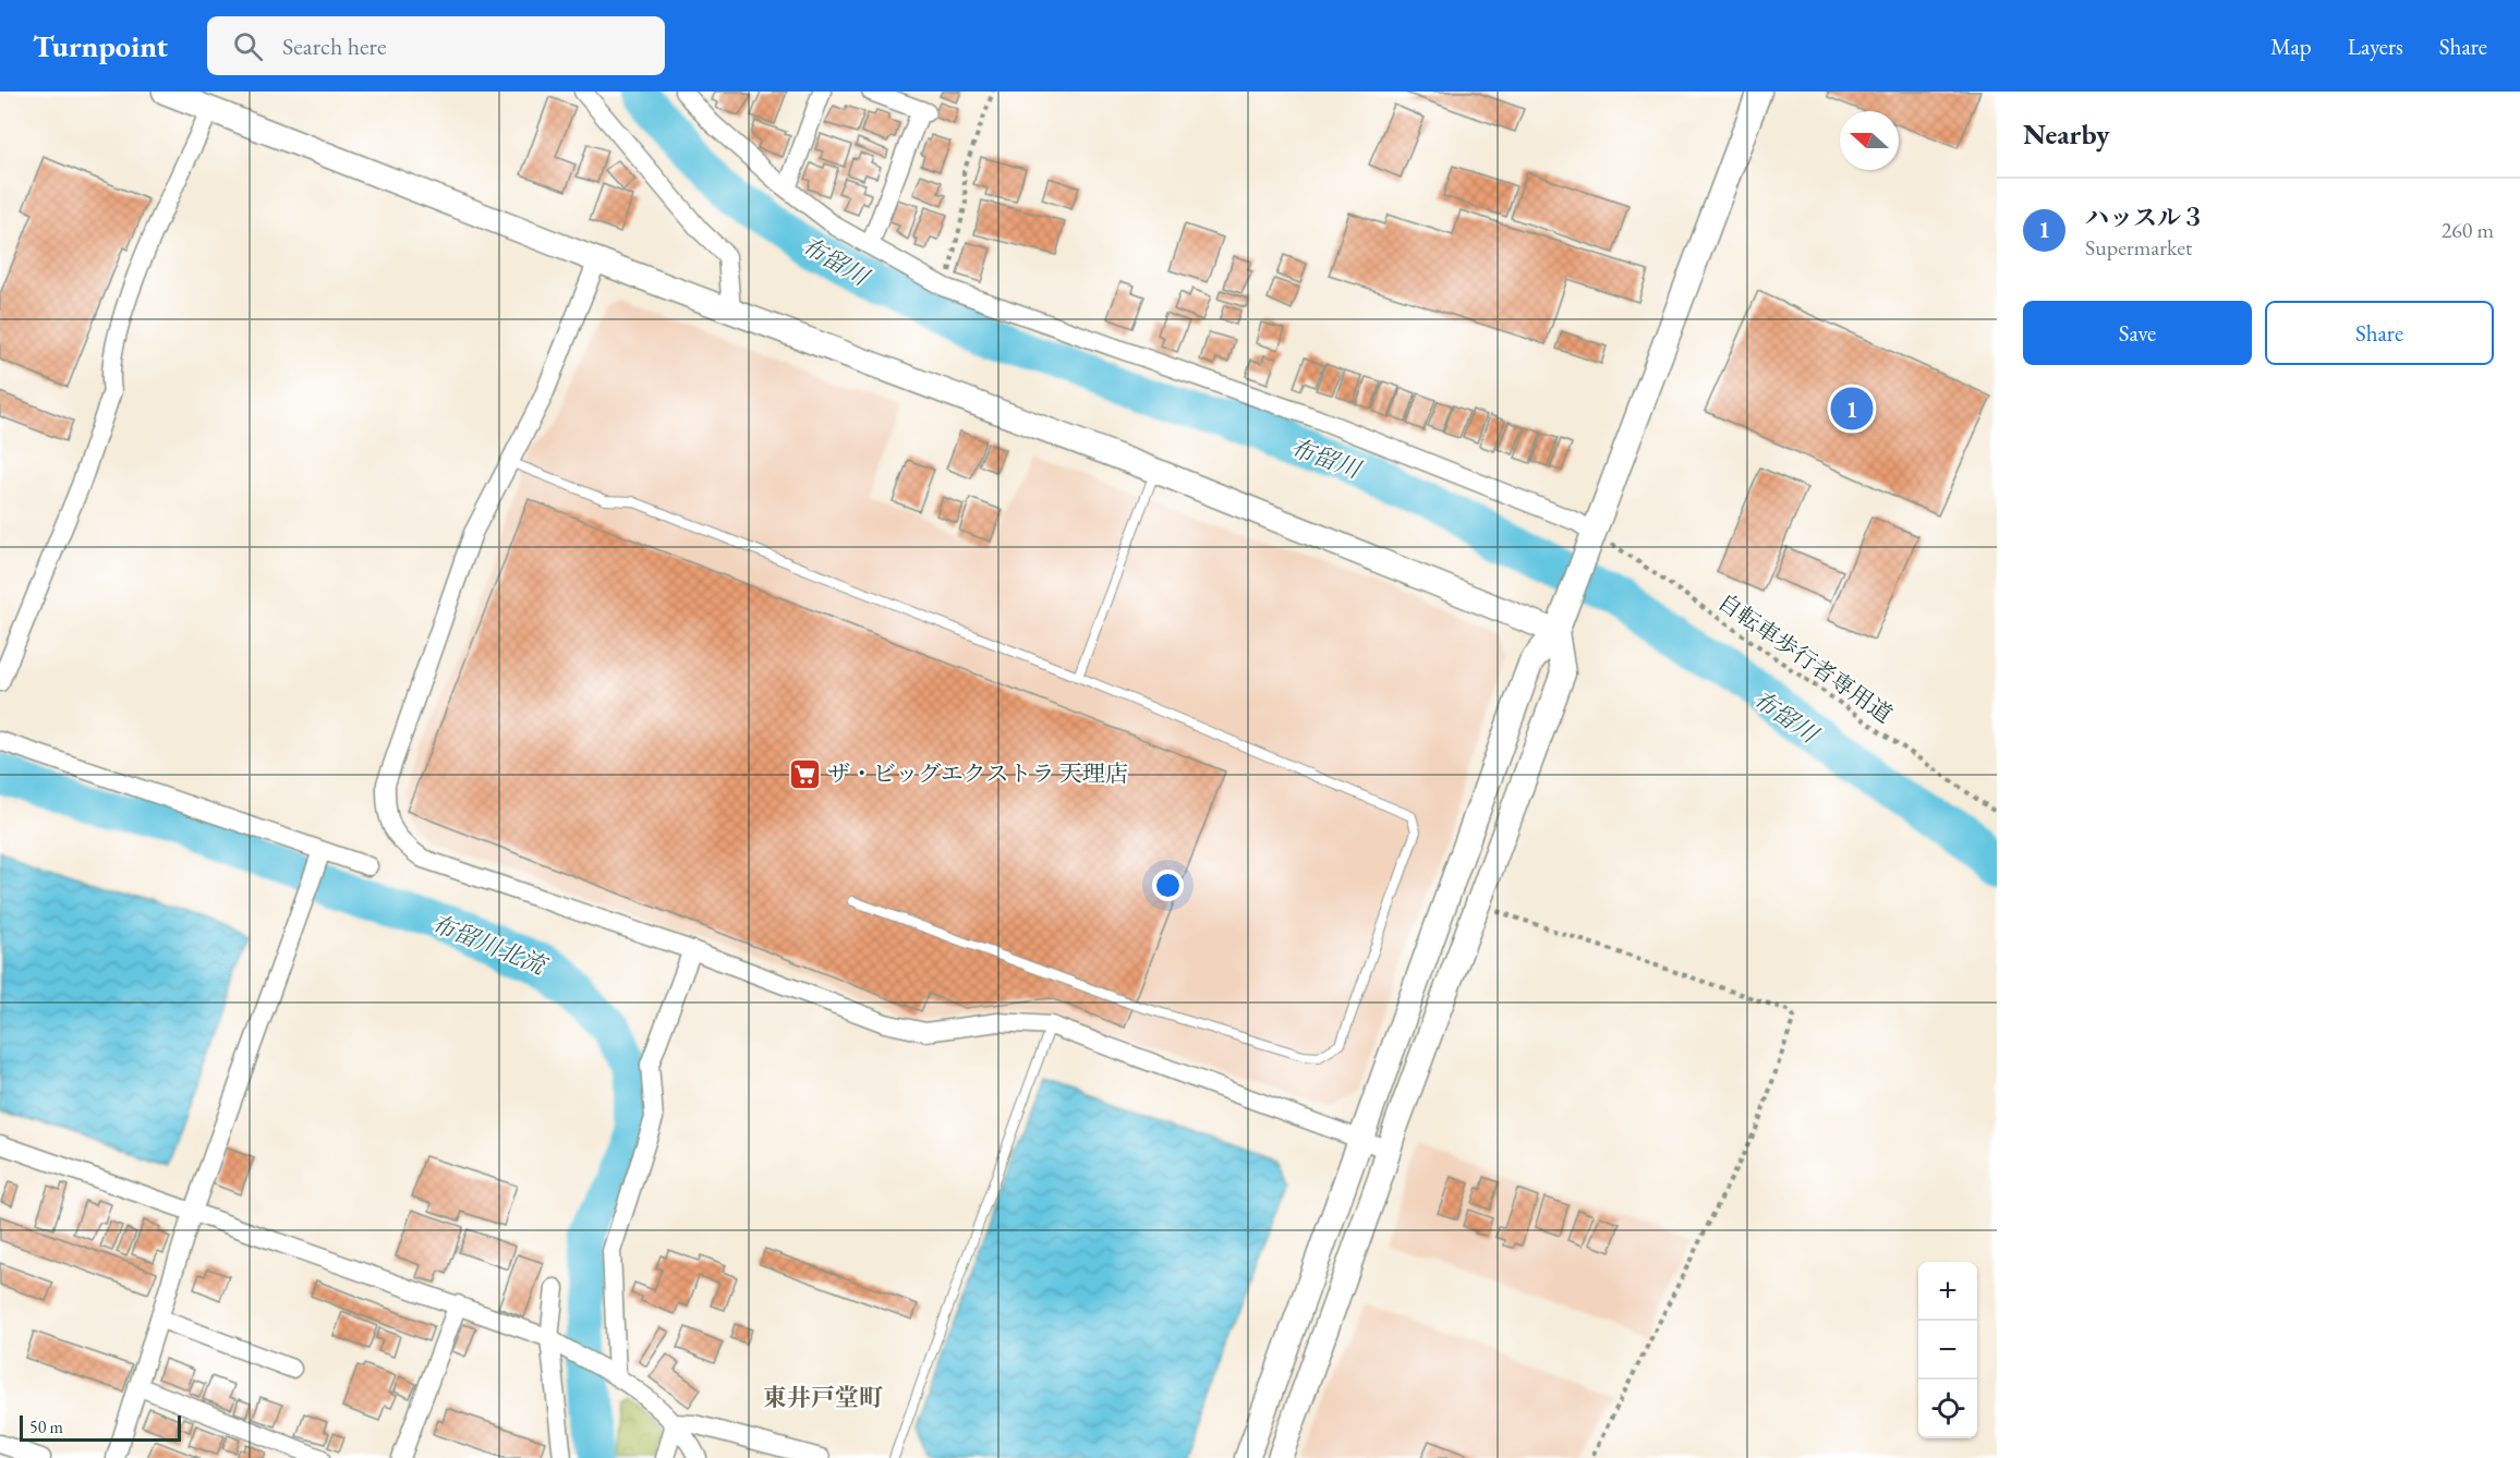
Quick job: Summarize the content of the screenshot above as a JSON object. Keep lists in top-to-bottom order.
{
  "streets": {
    "path": ["自転車歩行者専用道"]
  },
  "districts": ["東井戸堂町"],
  "water": ["布留川", "布留川北流"],
  "places": {
    "supermarket": ["ザ・ビッグエクストラ 天理店"]
  },
  "scale_bar": "50 m",
  "north": "left",
  "page": {
    "header": "Turnpoint",
    "search": "Search here",
    "nav": ["Map", "Layers", "Share"],
    "heading": "Nearby",
    "list": [
      {
        "mark": "1",
        "name": "ハッスル３",
        "note": "Supermarket",
        "value": "260 m"
      }
    ],
    "buttons": ["Save", "Share"],
    "pins": "1",
    "map_buttons": ["+", "−"],
    "scale": "50 m"
  }
}
